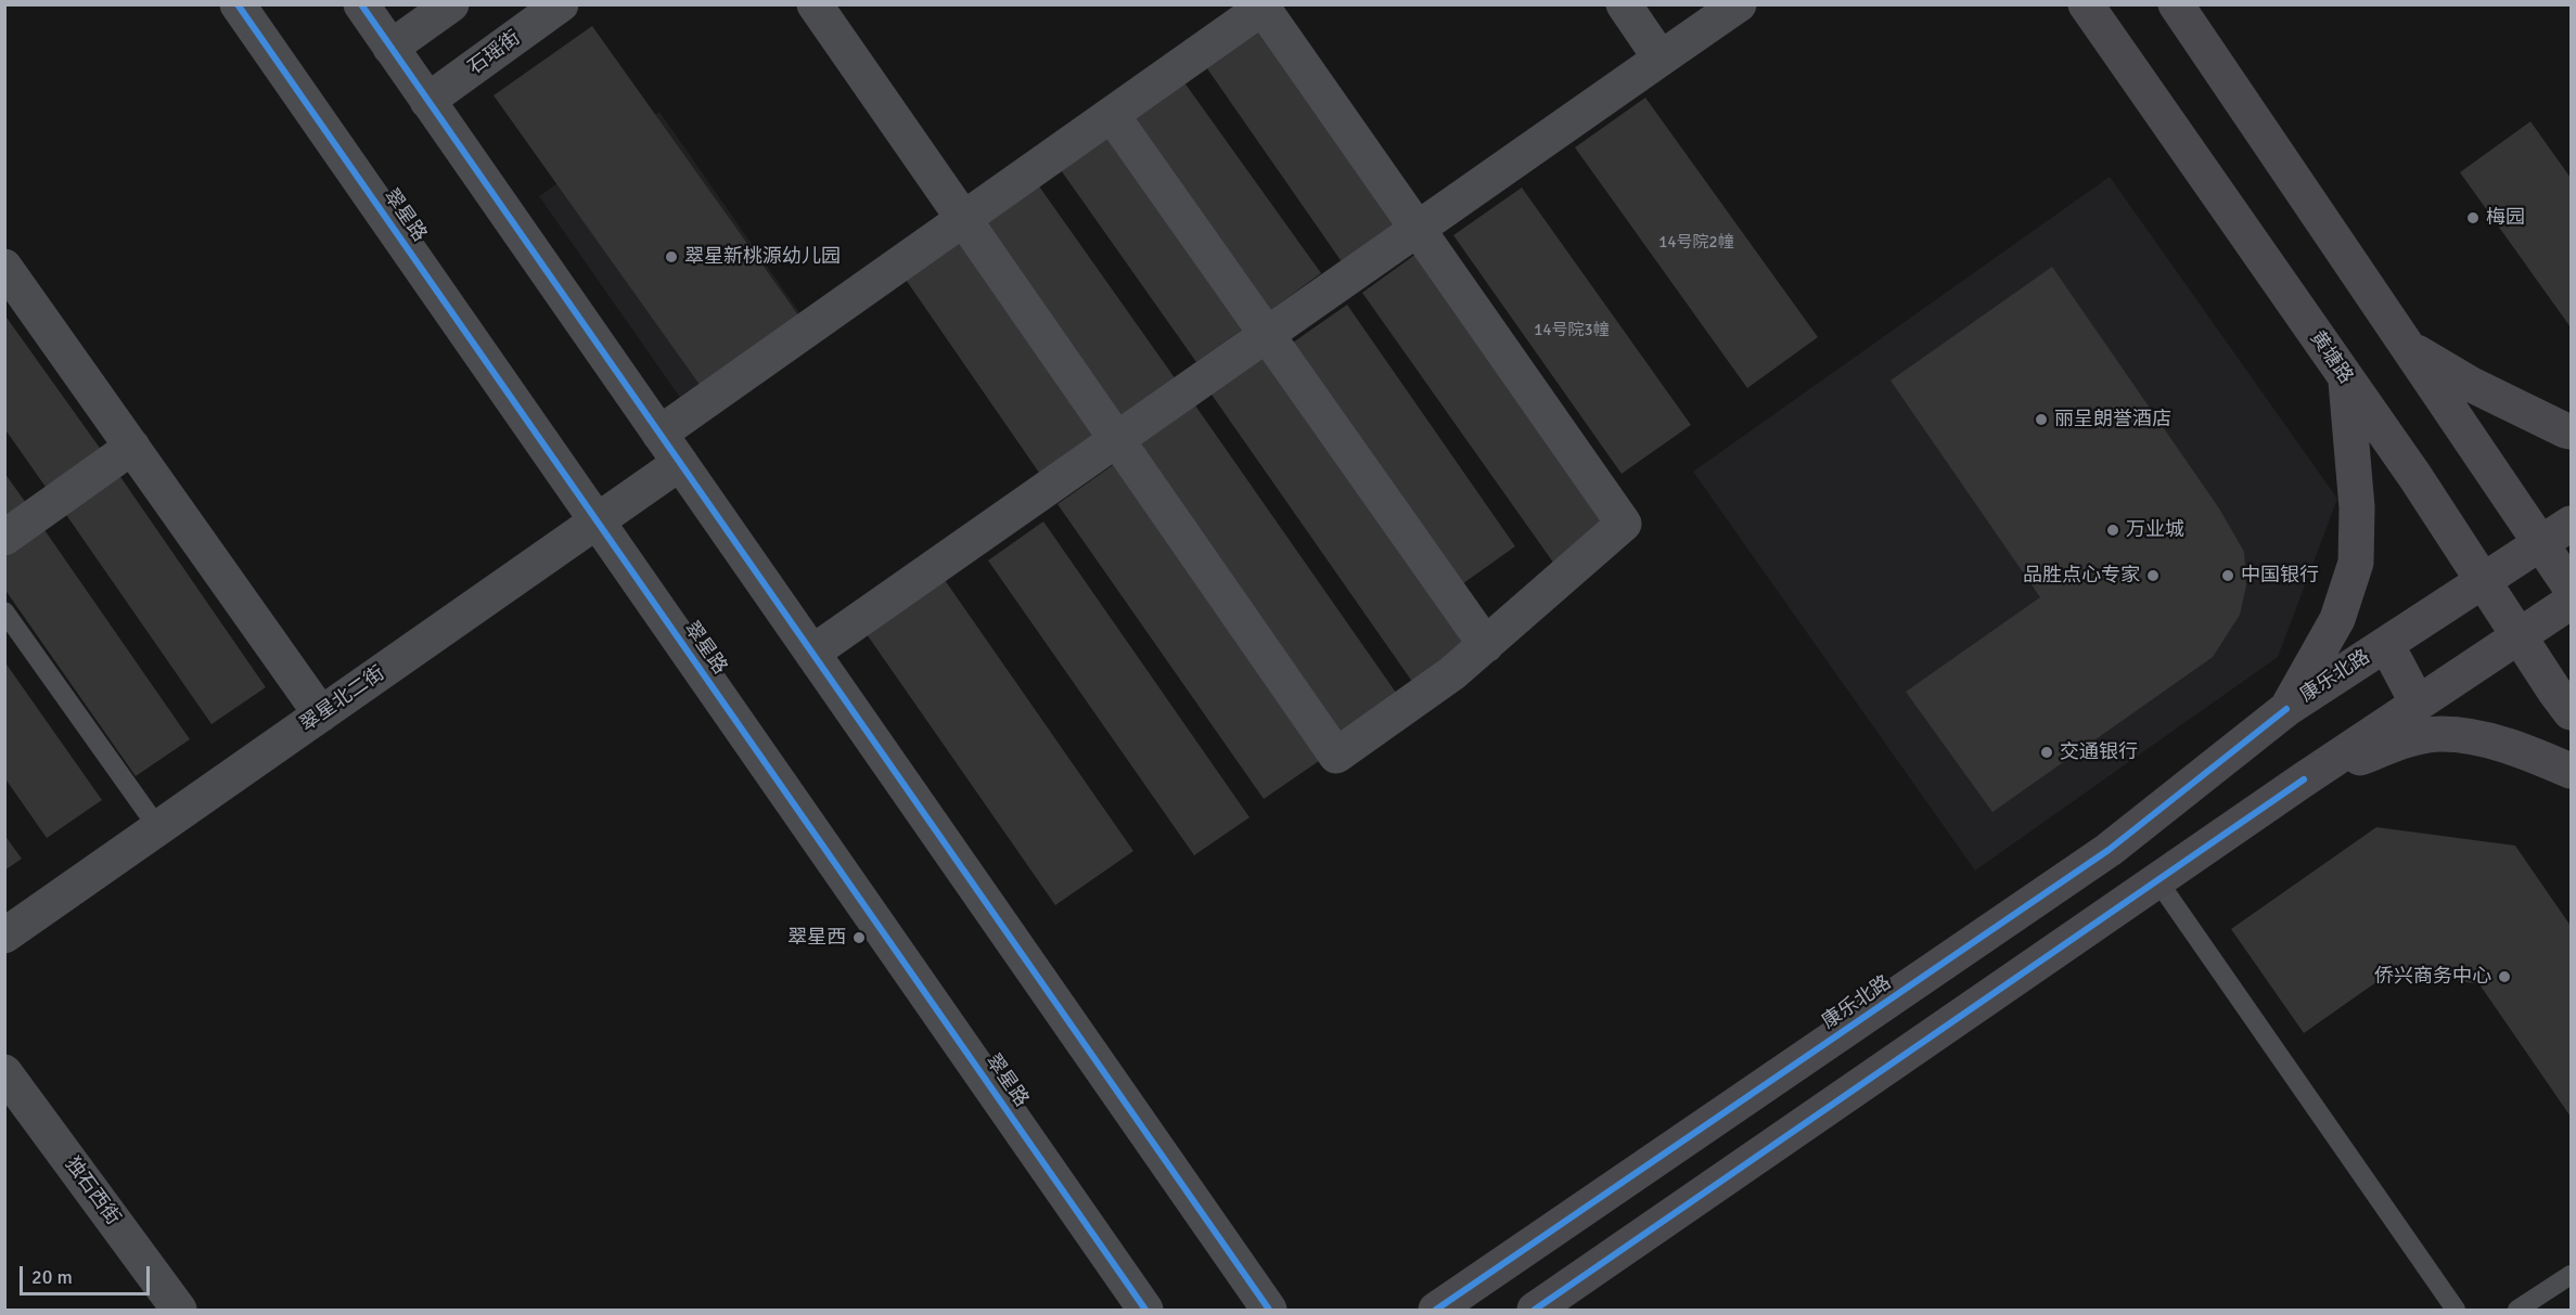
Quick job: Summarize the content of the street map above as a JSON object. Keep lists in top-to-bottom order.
{
  "streets": {
    "main road": ["黄塘路", "康乐北路"],
    "street": [
      "石瑶街",
      "翠星路",
      "翠星北二街",
      "独石西街"
    ]
  },
  "crossings": [
    ["翠星路", "翠星北二街"],
    ["黄塘路", "康乐北路"]
  ],
  "places": [
    "梅园",
    "翠星新桃源幼儿园",
    "丽呈朗誉酒店",
    "万业城",
    "品胜点心专家",
    "中国银行",
    "交通银行",
    "翠星西",
    "侨兴商务中心"
  ],
  "house_numbers": ["14号院2幢", "14号院3幢"],
  "scale_bar": "20 m"
}
